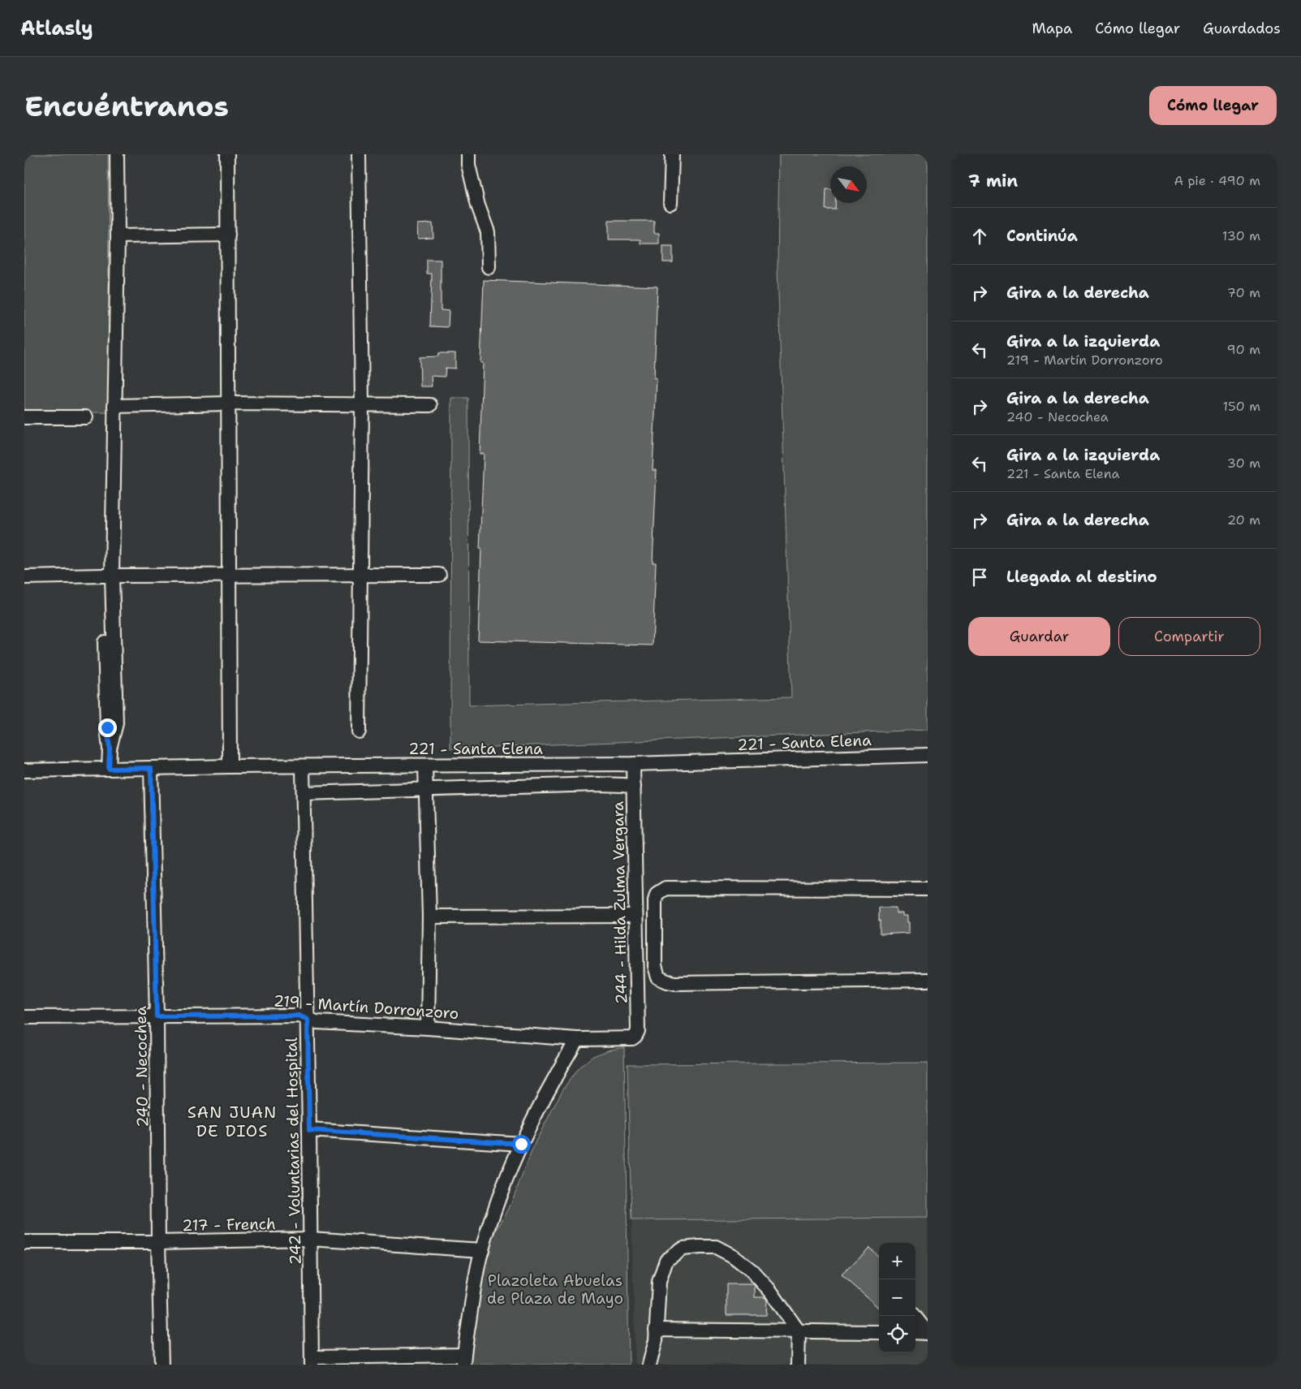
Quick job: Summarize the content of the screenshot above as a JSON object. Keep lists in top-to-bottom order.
{
  "streets": {
    "street": [
      "221 - Santa Elena",
      "244 - Hilda Zulma Vergara",
      "219 - Martín Dorronzoro",
      "240 - Necochea",
      "242 - Voluntarias del Hospital",
      "217 - French"
    ]
  },
  "crossings": [
    ["221 - Santa Elena", "244 - Hilda Zulma Vergara"],
    ["221 - Santa Elena", "240 - Necochea"],
    ["221 - Santa Elena", "242 - Voluntarias del Hospital"],
    ["244 - Hilda Zulma Vergara", "219 - Martín Dorronzoro"],
    ["219 - Martín Dorronzoro", "240 - Necochea"],
    ["219 - Martín Dorronzoro", "242 - Voluntarias del Hospital"],
    ["240 - Necochea", "217 - French"],
    ["242 - Voluntarias del Hospital", "217 - French"]
  ],
  "districts": ["SAN JUAN DE DIOS"],
  "parks": ["Plazoleta Abuelas de Plaza de Mayo"],
  "north": "bottom right",
  "page": {
    "header": "Atlasly",
    "nav": ["Mapa", "Cómo llegar", "Guardados"],
    "buttons": [
      "Cómo llegar",
      ["Guardar", "Compartir"]
    ],
    "title": "Encuéntranos",
    "heading": ["7 min", "A pie · 490 m"],
    "list": [
      ["Continúa", "130 m"],
      ["Gira a la derecha", "70 m"],
      ["Gira a la izquierda", "219 - Martín Dorronzoro", "90 m"],
      ["Gira a la derecha", "240 - Necochea", "150 m"],
      ["Gira a la izquierda", "221 - Santa Elena", "30 m"],
      ["Gira a la derecha", "20 m"],
      "Llegada al destino"
    ],
    "map_buttons": ["+", "−"]
  }
}
